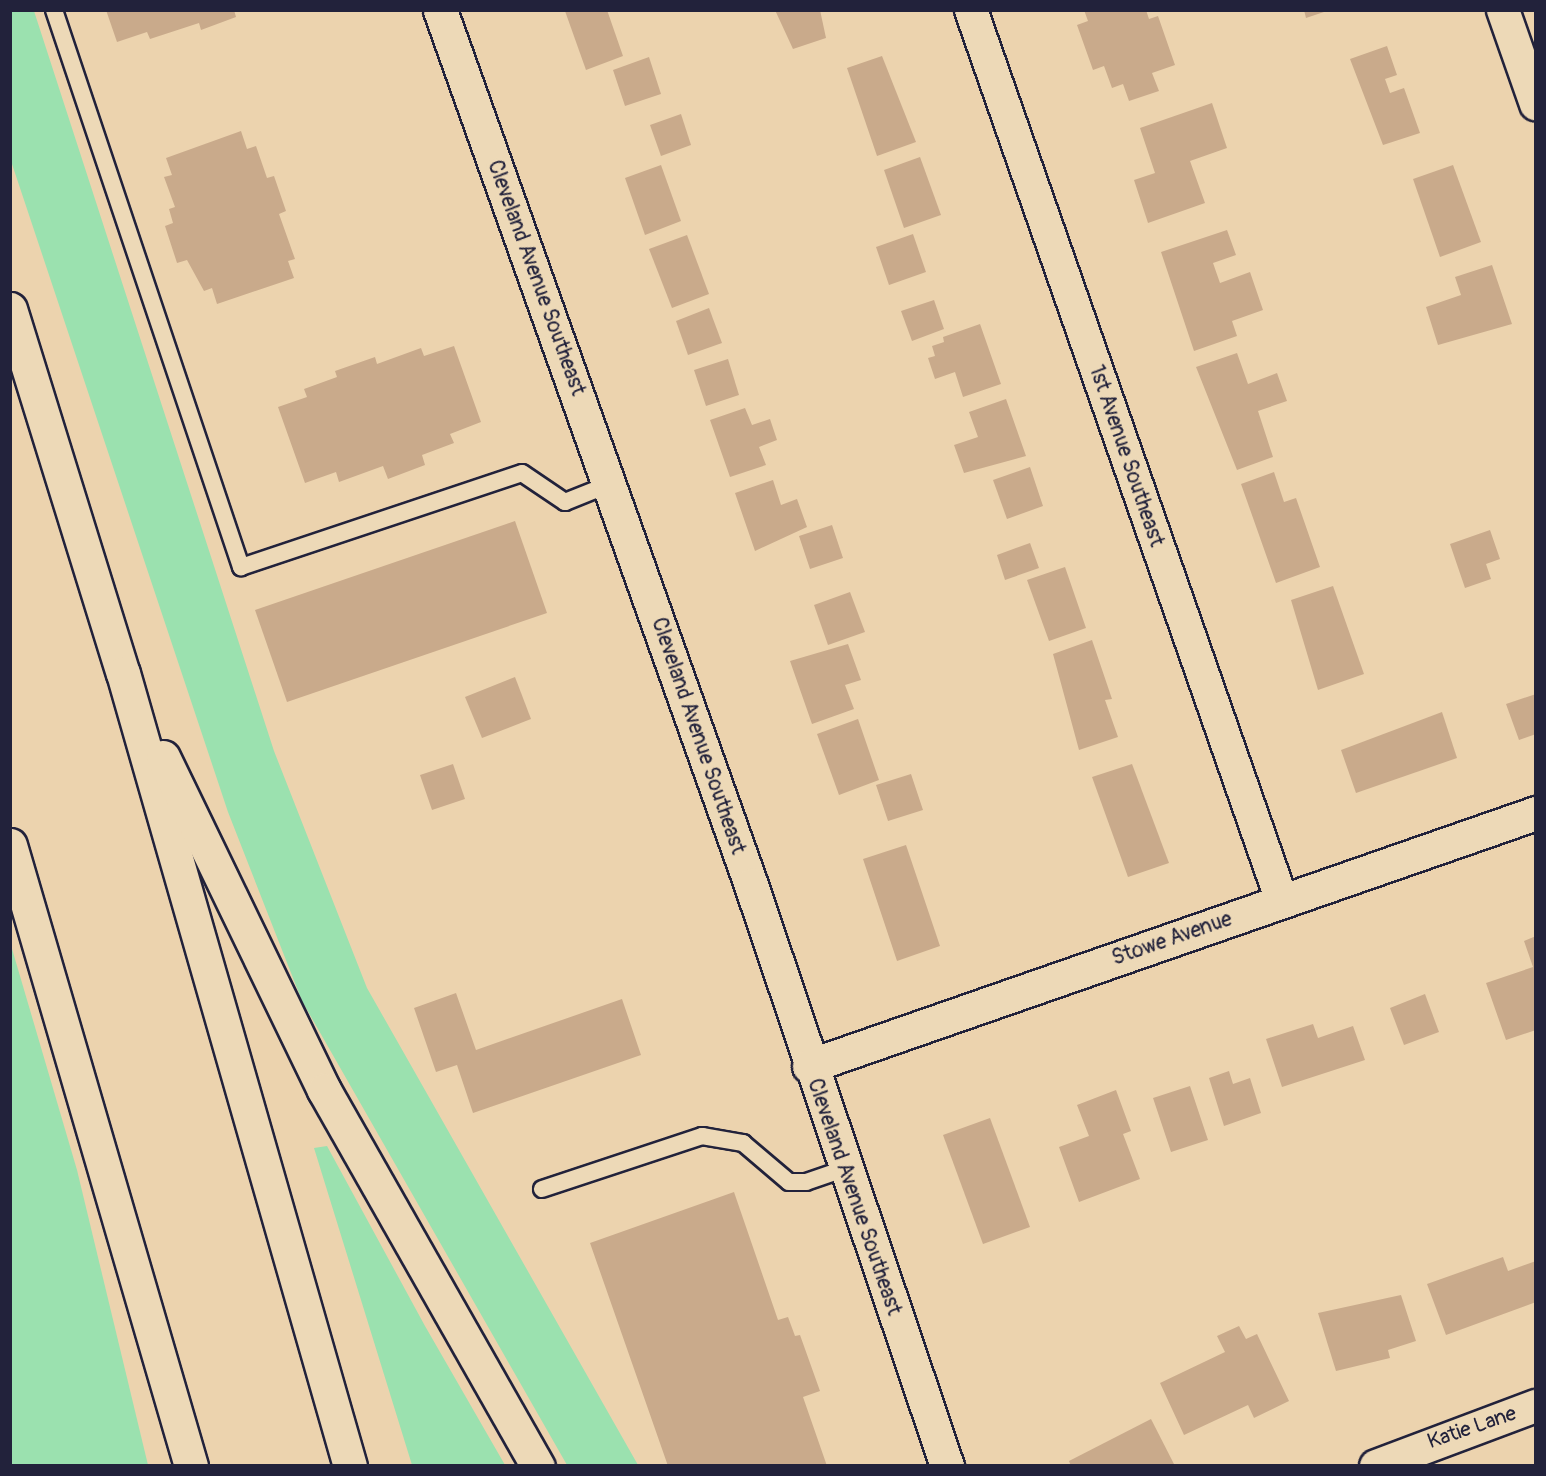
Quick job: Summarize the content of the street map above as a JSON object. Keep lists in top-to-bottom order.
{
  "streets": {
    "main road": ["Cleveland Avenue Southeast", "Stowe Avenue"],
    "street": ["1st Avenue Southeast", "Katie Lane"]
  },
  "crossings": [
    ["Cleveland Avenue Southeast", "Stowe Avenue"],
    ["1st Avenue Southeast", "Stowe Avenue"]
  ]
}
